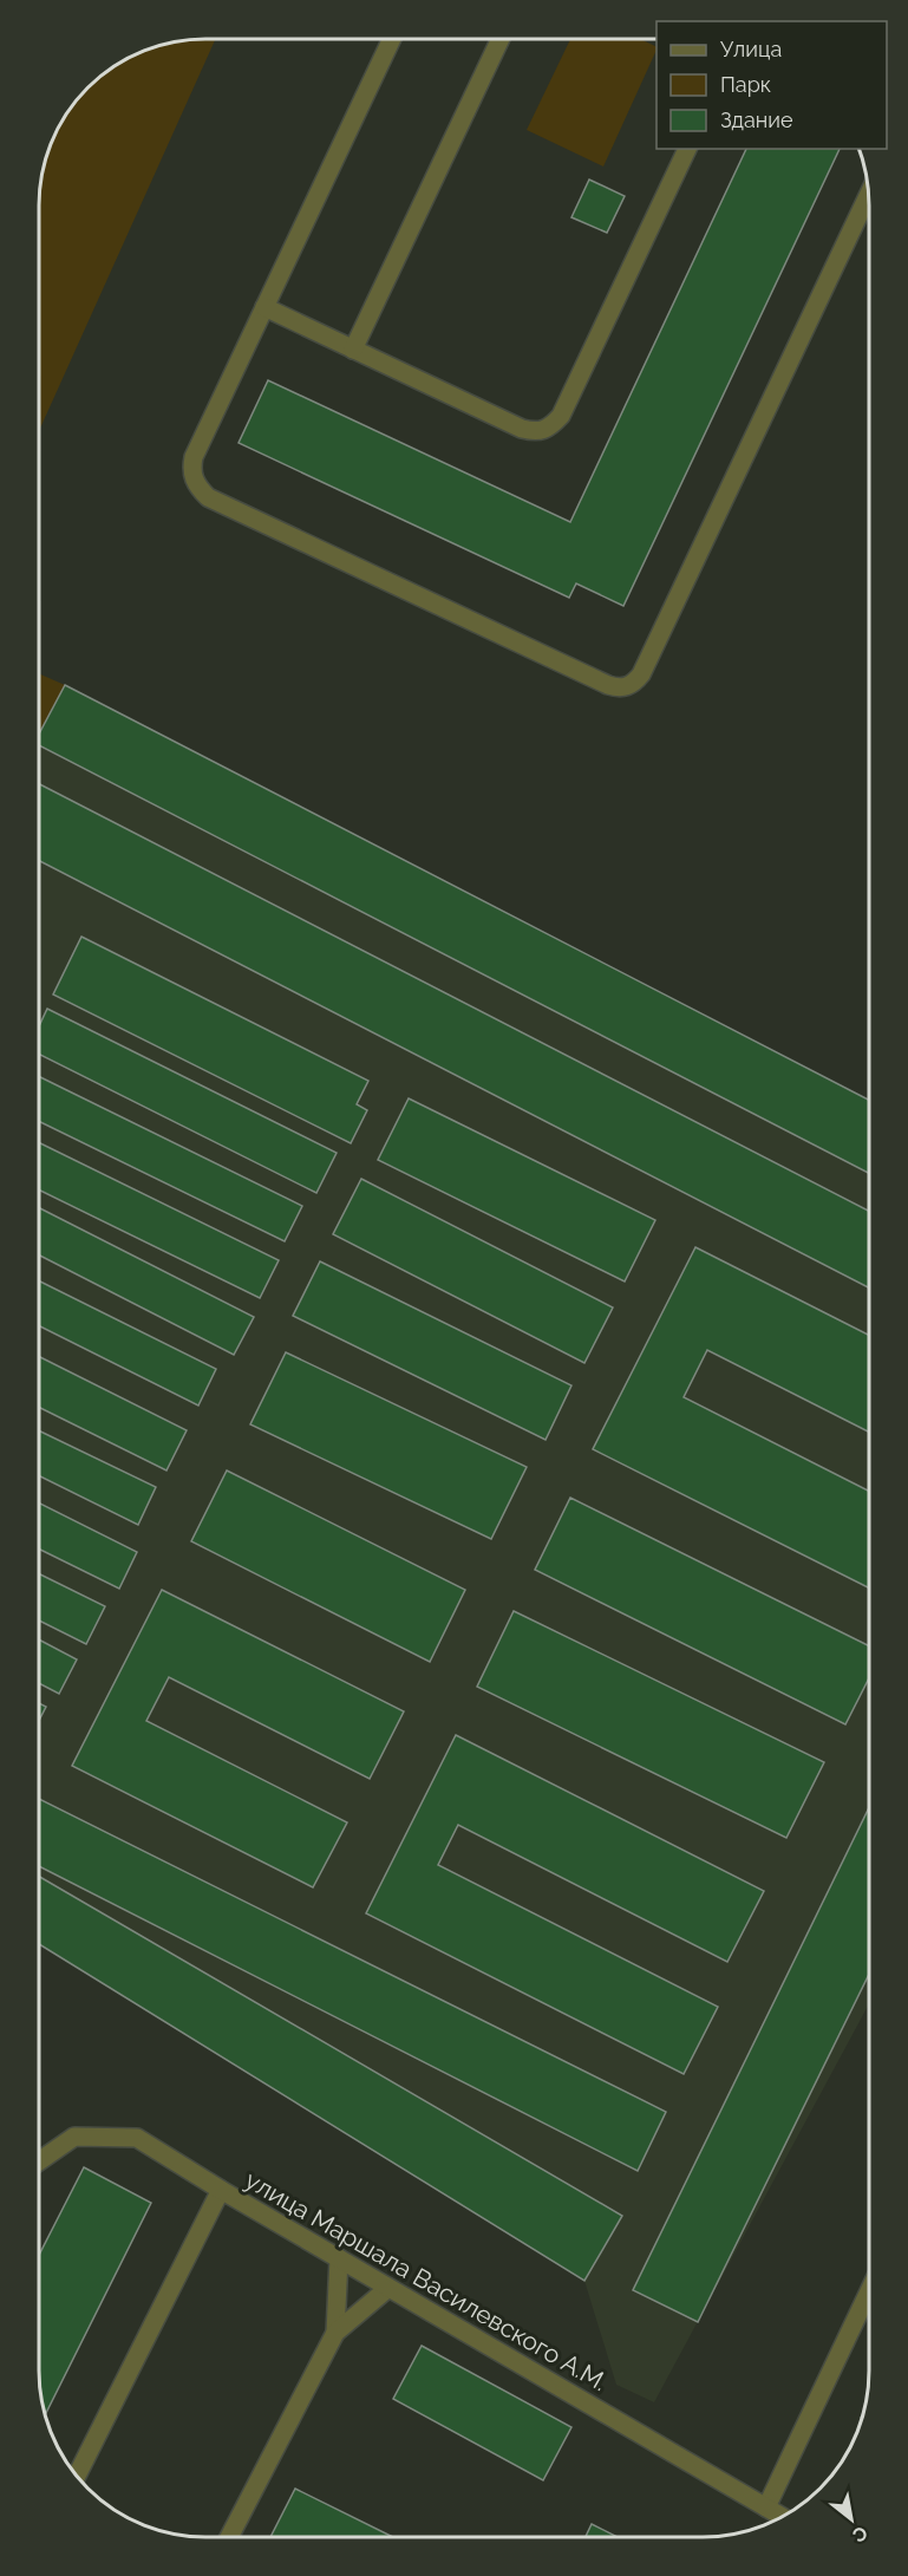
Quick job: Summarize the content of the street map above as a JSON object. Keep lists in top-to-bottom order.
{
  "streets": {
    "street": ["улица Маршала Василевского А.М."]
  },
  "legend": ["Улица", "Парк", "Здание"],
  "north": "bottom right"
}
